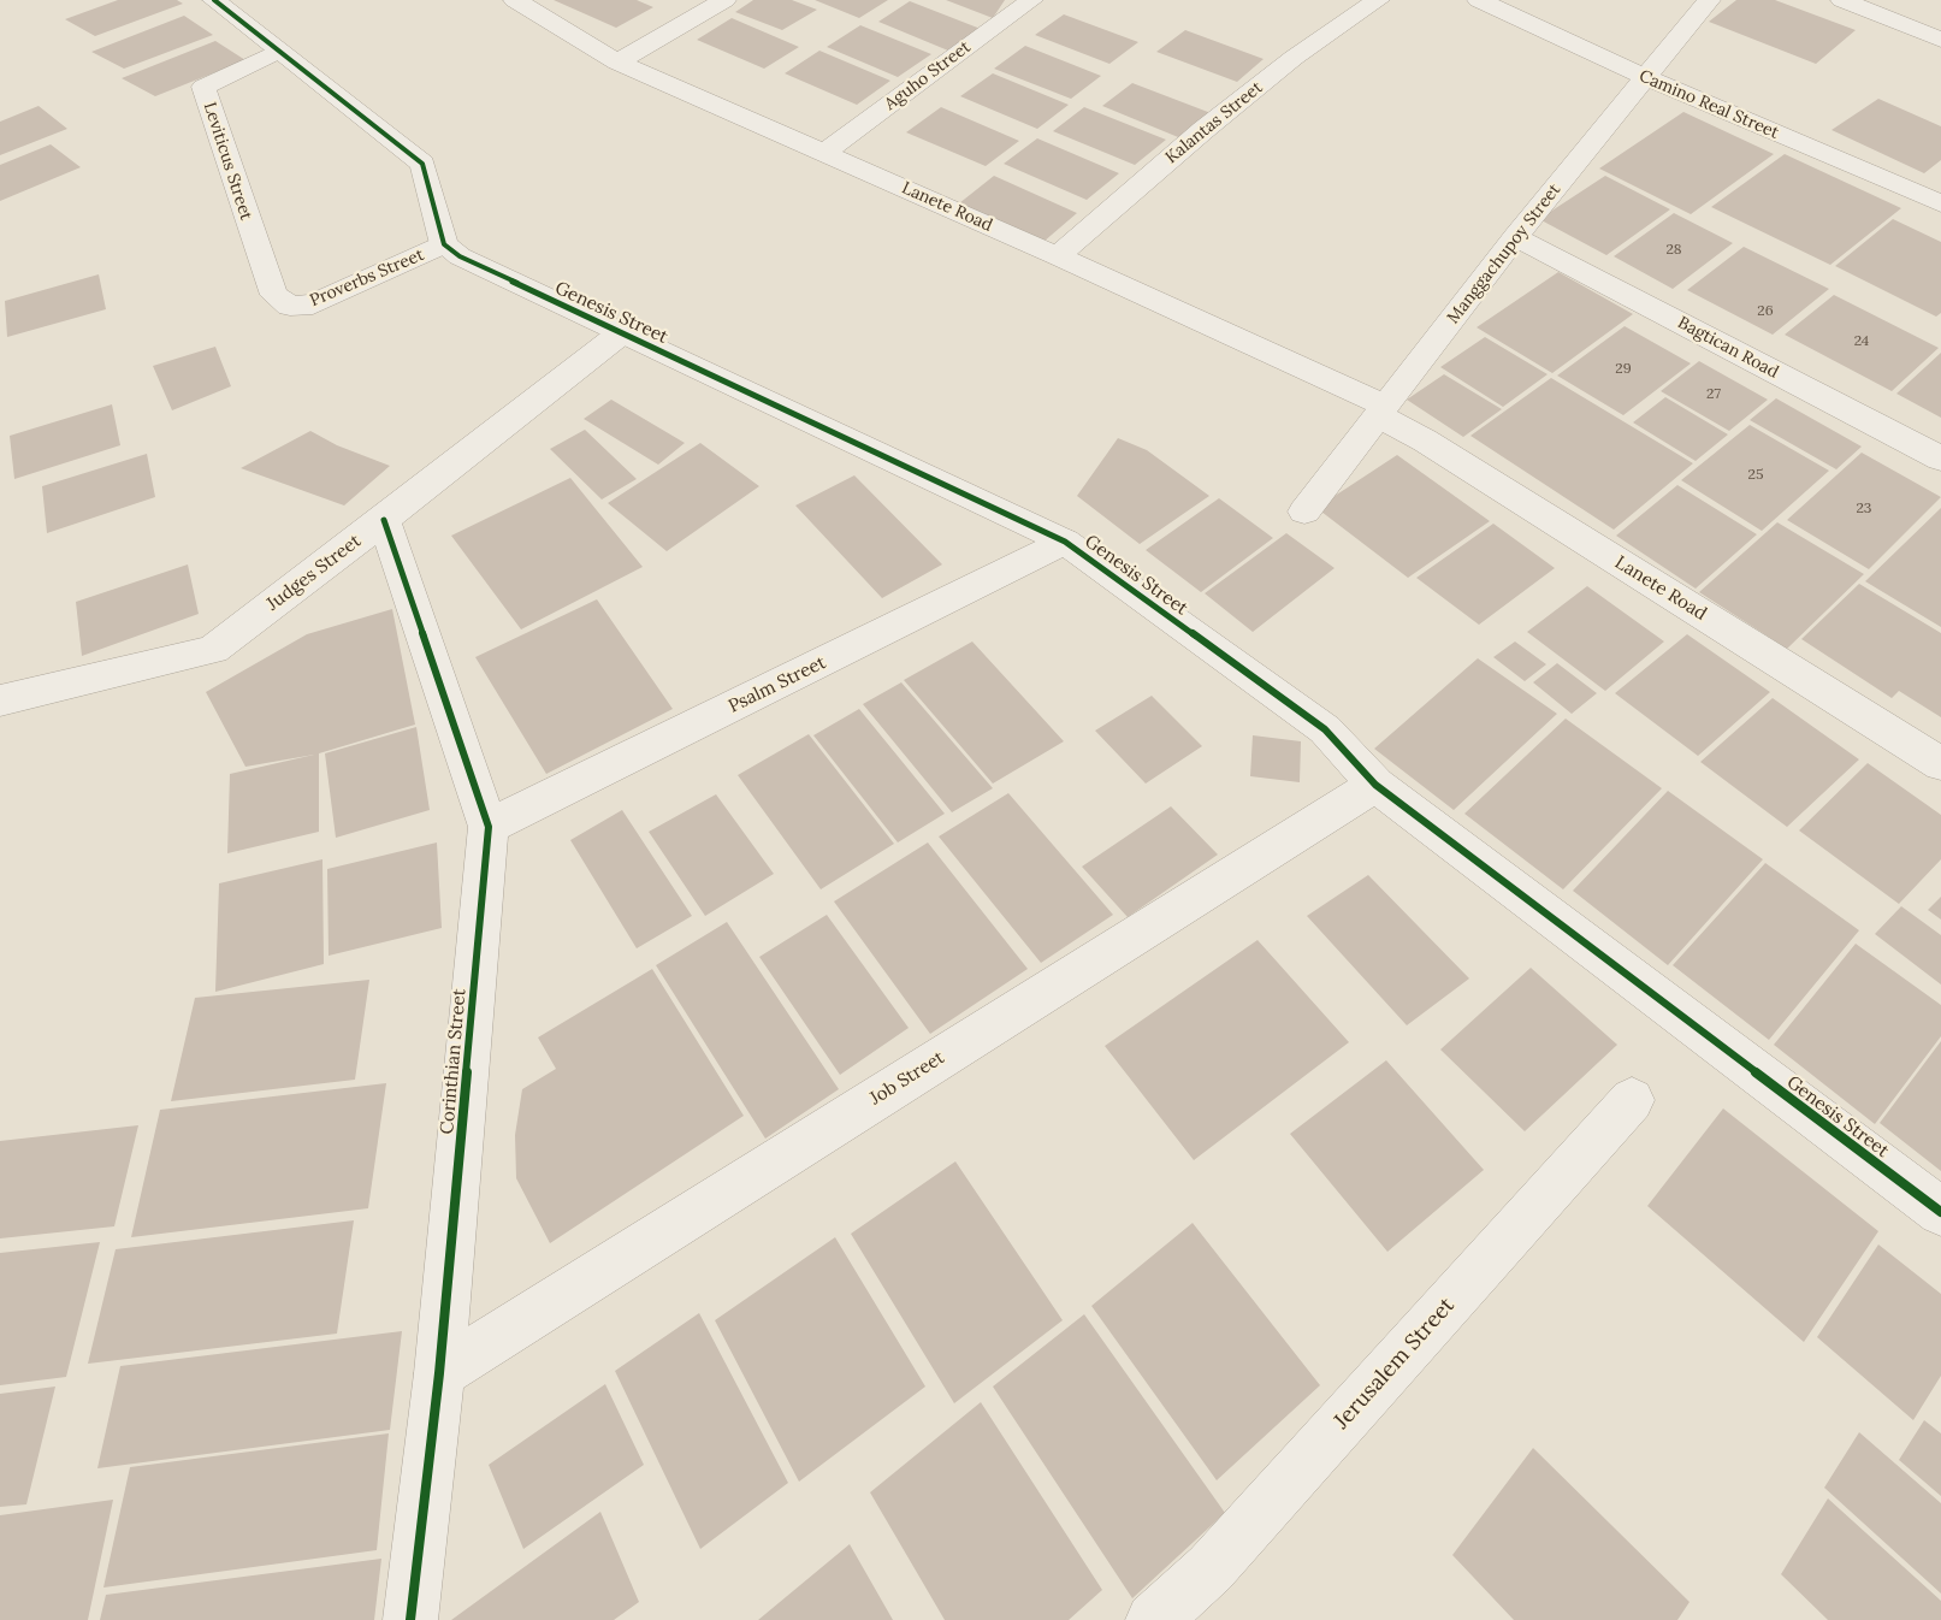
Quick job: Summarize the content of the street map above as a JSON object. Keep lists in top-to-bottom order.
{
  "streets": {
    "street": [
      "Aguho Street",
      "Camino Real Street",
      "Kalantas Street",
      "Leviticus Street",
      "Lanete Road",
      "Manggachupoy Street",
      "Proverbs Street",
      "Genesis Street",
      "Bagtican Road",
      "Judges Street",
      "Psalm Street",
      "Corinthian Street",
      "Job Street",
      "Jerusalem Street"
    ]
  },
  "crossings": [
    ["Aguho Street", "Lanete Road"],
    ["Camino Real Street", "Manggachupoy Street"],
    ["Kalantas Street", "Lanete Road"],
    ["Leviticus Street", "Proverbs Street"],
    ["Lanete Road", "Manggachupoy Street"],
    ["Manggachupoy Street", "Bagtican Road"],
    ["Proverbs Street", "Genesis Street"],
    ["Genesis Street", "Judges Street"],
    ["Genesis Street", "Psalm Street"],
    ["Genesis Street", "Job Street"],
    ["Judges Street", "Corinthian Street"],
    ["Psalm Street", "Corinthian Street"],
    ["Corinthian Street", "Job Street"]
  ],
  "house_numbers": [
    "28",
    "26",
    "24",
    "29",
    "27",
    "25",
    "23"
  ]
}
